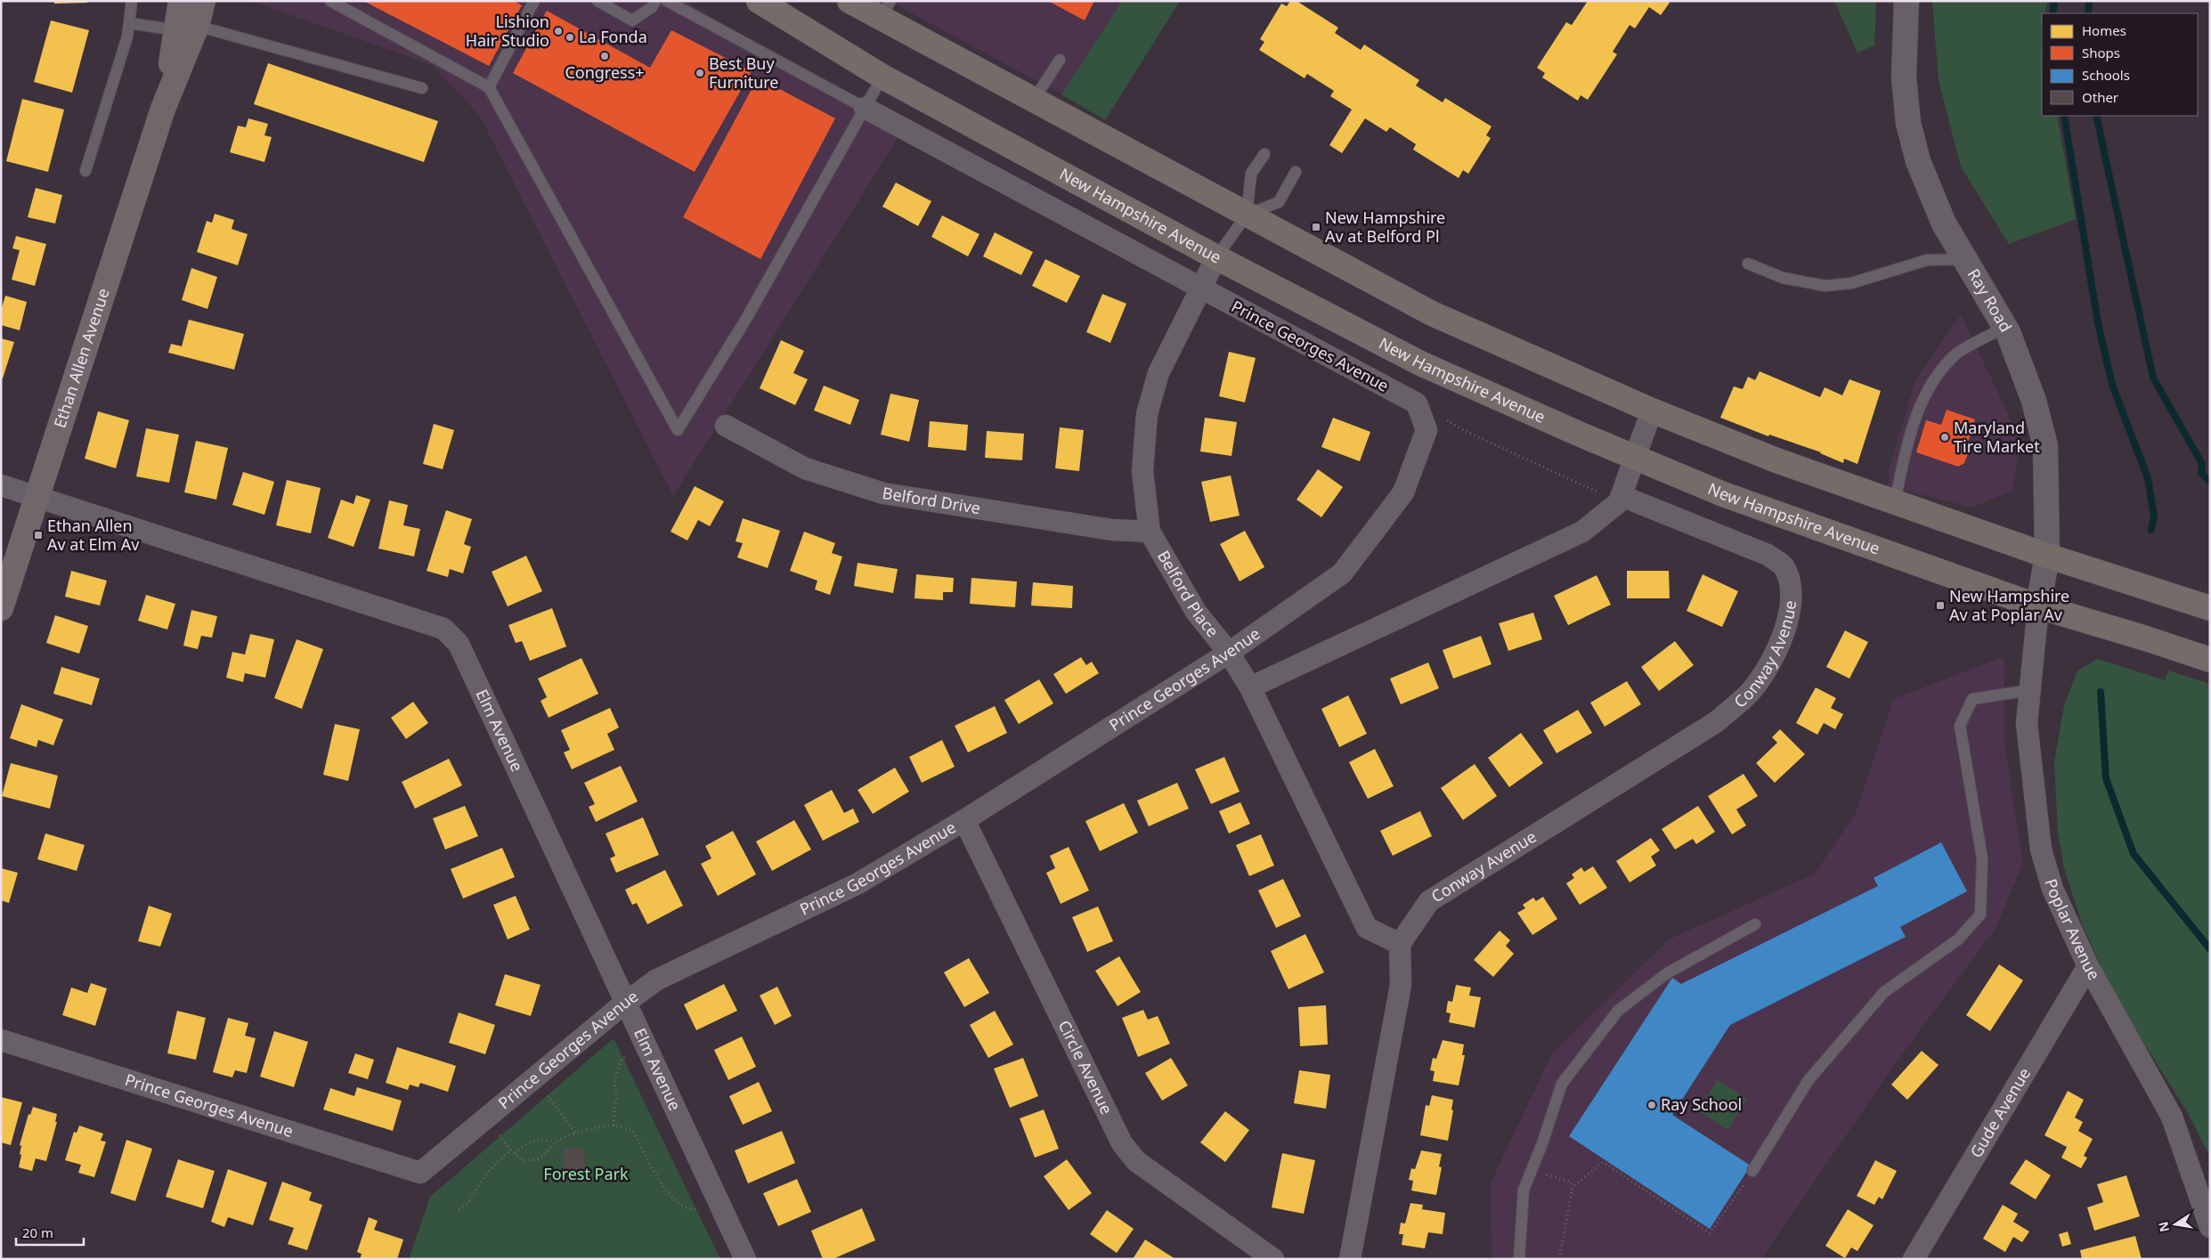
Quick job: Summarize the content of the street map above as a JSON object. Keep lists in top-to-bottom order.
{
  "streets": {
    "main road": ["New Hampshire Avenue", "Ethan Allen Avenue"],
    "street": [
      "Ray Road",
      "Prince Georges Avenue",
      "Belford Drive",
      "Belford Place",
      "Conway Avenue",
      "Elm Avenue",
      "Poplar Avenue",
      "Circle Avenue",
      "Gude Avenue"
    ]
  },
  "crossings": [
    ["New Hampshire Avenue", "Ray Road"],
    ["New Hampshire Avenue", "Belford Place"],
    ["New Hampshire Avenue", "Poplar Avenue"],
    ["Ray Road", "Poplar Avenue"],
    ["Prince Georges Avenue", "Belford Place"],
    ["Prince Georges Avenue", "Elm Avenue"],
    ["Prince Georges Avenue", "Circle Avenue"],
    ["Ethan Allen Avenue", "Elm Avenue"],
    ["Belford Drive", "Belford Place"],
    ["Belford Place", "Conway Avenue"],
    ["Poplar Avenue", "Gude Avenue"]
  ],
  "parks": ["Forest Park"],
  "places": {
    "other": [
      "Lishion Hair Studio",
      "La Fonda",
      "Congress+",
      "Best Buy Furniture",
      "Maryland Tire Market",
      "Ray School"
    ],
    "transit": ["New Hampshire Av at Belford Pl", "Ethan Allen Av at Elm Av", "New Hampshire Av at Poplar Av"]
  },
  "legend": [
    "Homes",
    "Shops",
    "Schools",
    "Other"
  ],
  "scale_bar": "20 m",
  "north": "left"
}
